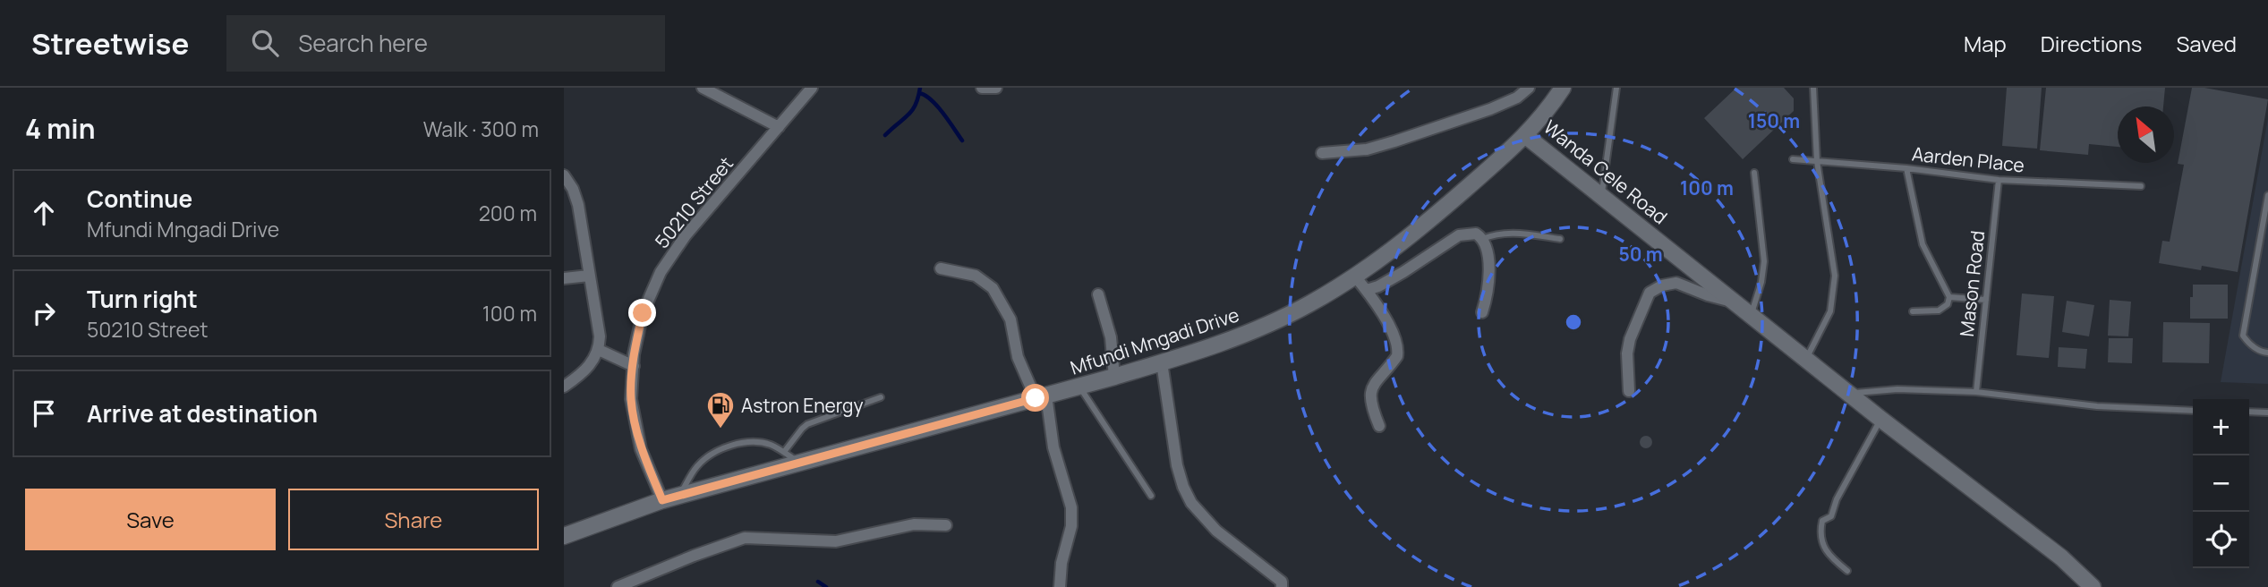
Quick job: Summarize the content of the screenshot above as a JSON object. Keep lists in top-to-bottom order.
{
  "streets": {
    "street": ["Wanda Cele Road", "50210 Street", "Mfundi Mngadi Drive"],
    "lane": ["Aarden Place", "Mason Road"]
  },
  "crossings": [
    ["Aarden Place", "Mason Road"],
    ["Wanda Cele Road", "Mfundi Mngadi Drive"],
    ["50210 Street", "Mfundi Mngadi Drive"]
  ],
  "places": {
    "fuel station": ["Astron Energy"]
  },
  "north": "top left",
  "page": {
    "header": "Streetwise",
    "search": "Search here",
    "nav": ["Map", "Directions", "Saved"],
    "heading": ["4 min", "Walk · 300 m"],
    "list": [
      ["Continue", "Mfundi Mngadi Drive", "200 m"],
      ["Turn right", "50210 Street", "100 m"],
      "Arrive at destination"
    ],
    "map_buttons": ["+", "−"],
    "buttons": ["Save", "Share"]
  },
  "rings": ["150 m", "100 m", "50 m"]
}
